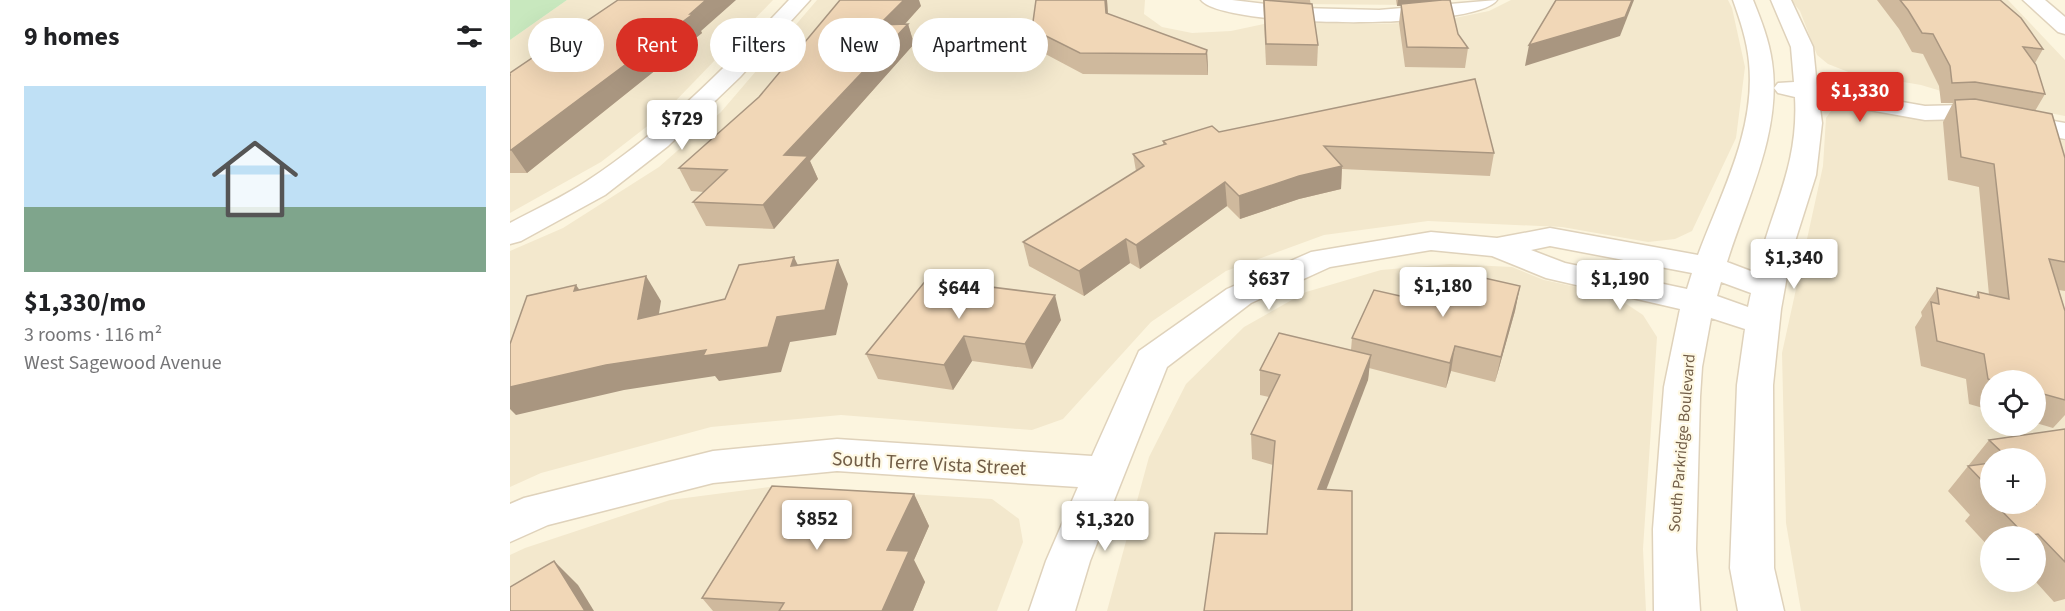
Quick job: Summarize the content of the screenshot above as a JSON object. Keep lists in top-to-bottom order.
{
  "streets": {
    "street": ["South Parkridge Boulevard", "South Terre Vista Street"]
  },
  "page": {
    "heading": "9 homes",
    "chip": [
      "Buy",
      "Rent",
      "Filters",
      "New",
      "Apartment"
    ],
    "list": [
      {
        "name": "$1,330/mo",
        "note": "3 rooms · 116 m² · West Sagewood Avenue"
      }
    ],
    "price": [
      "$1,330",
      "$729",
      "$1,340",
      "$637",
      "$1,190",
      "$1,180",
      "$644",
      "$852",
      "$1,320"
    ],
    "map_buttons": ["+", "−"]
  }
}
